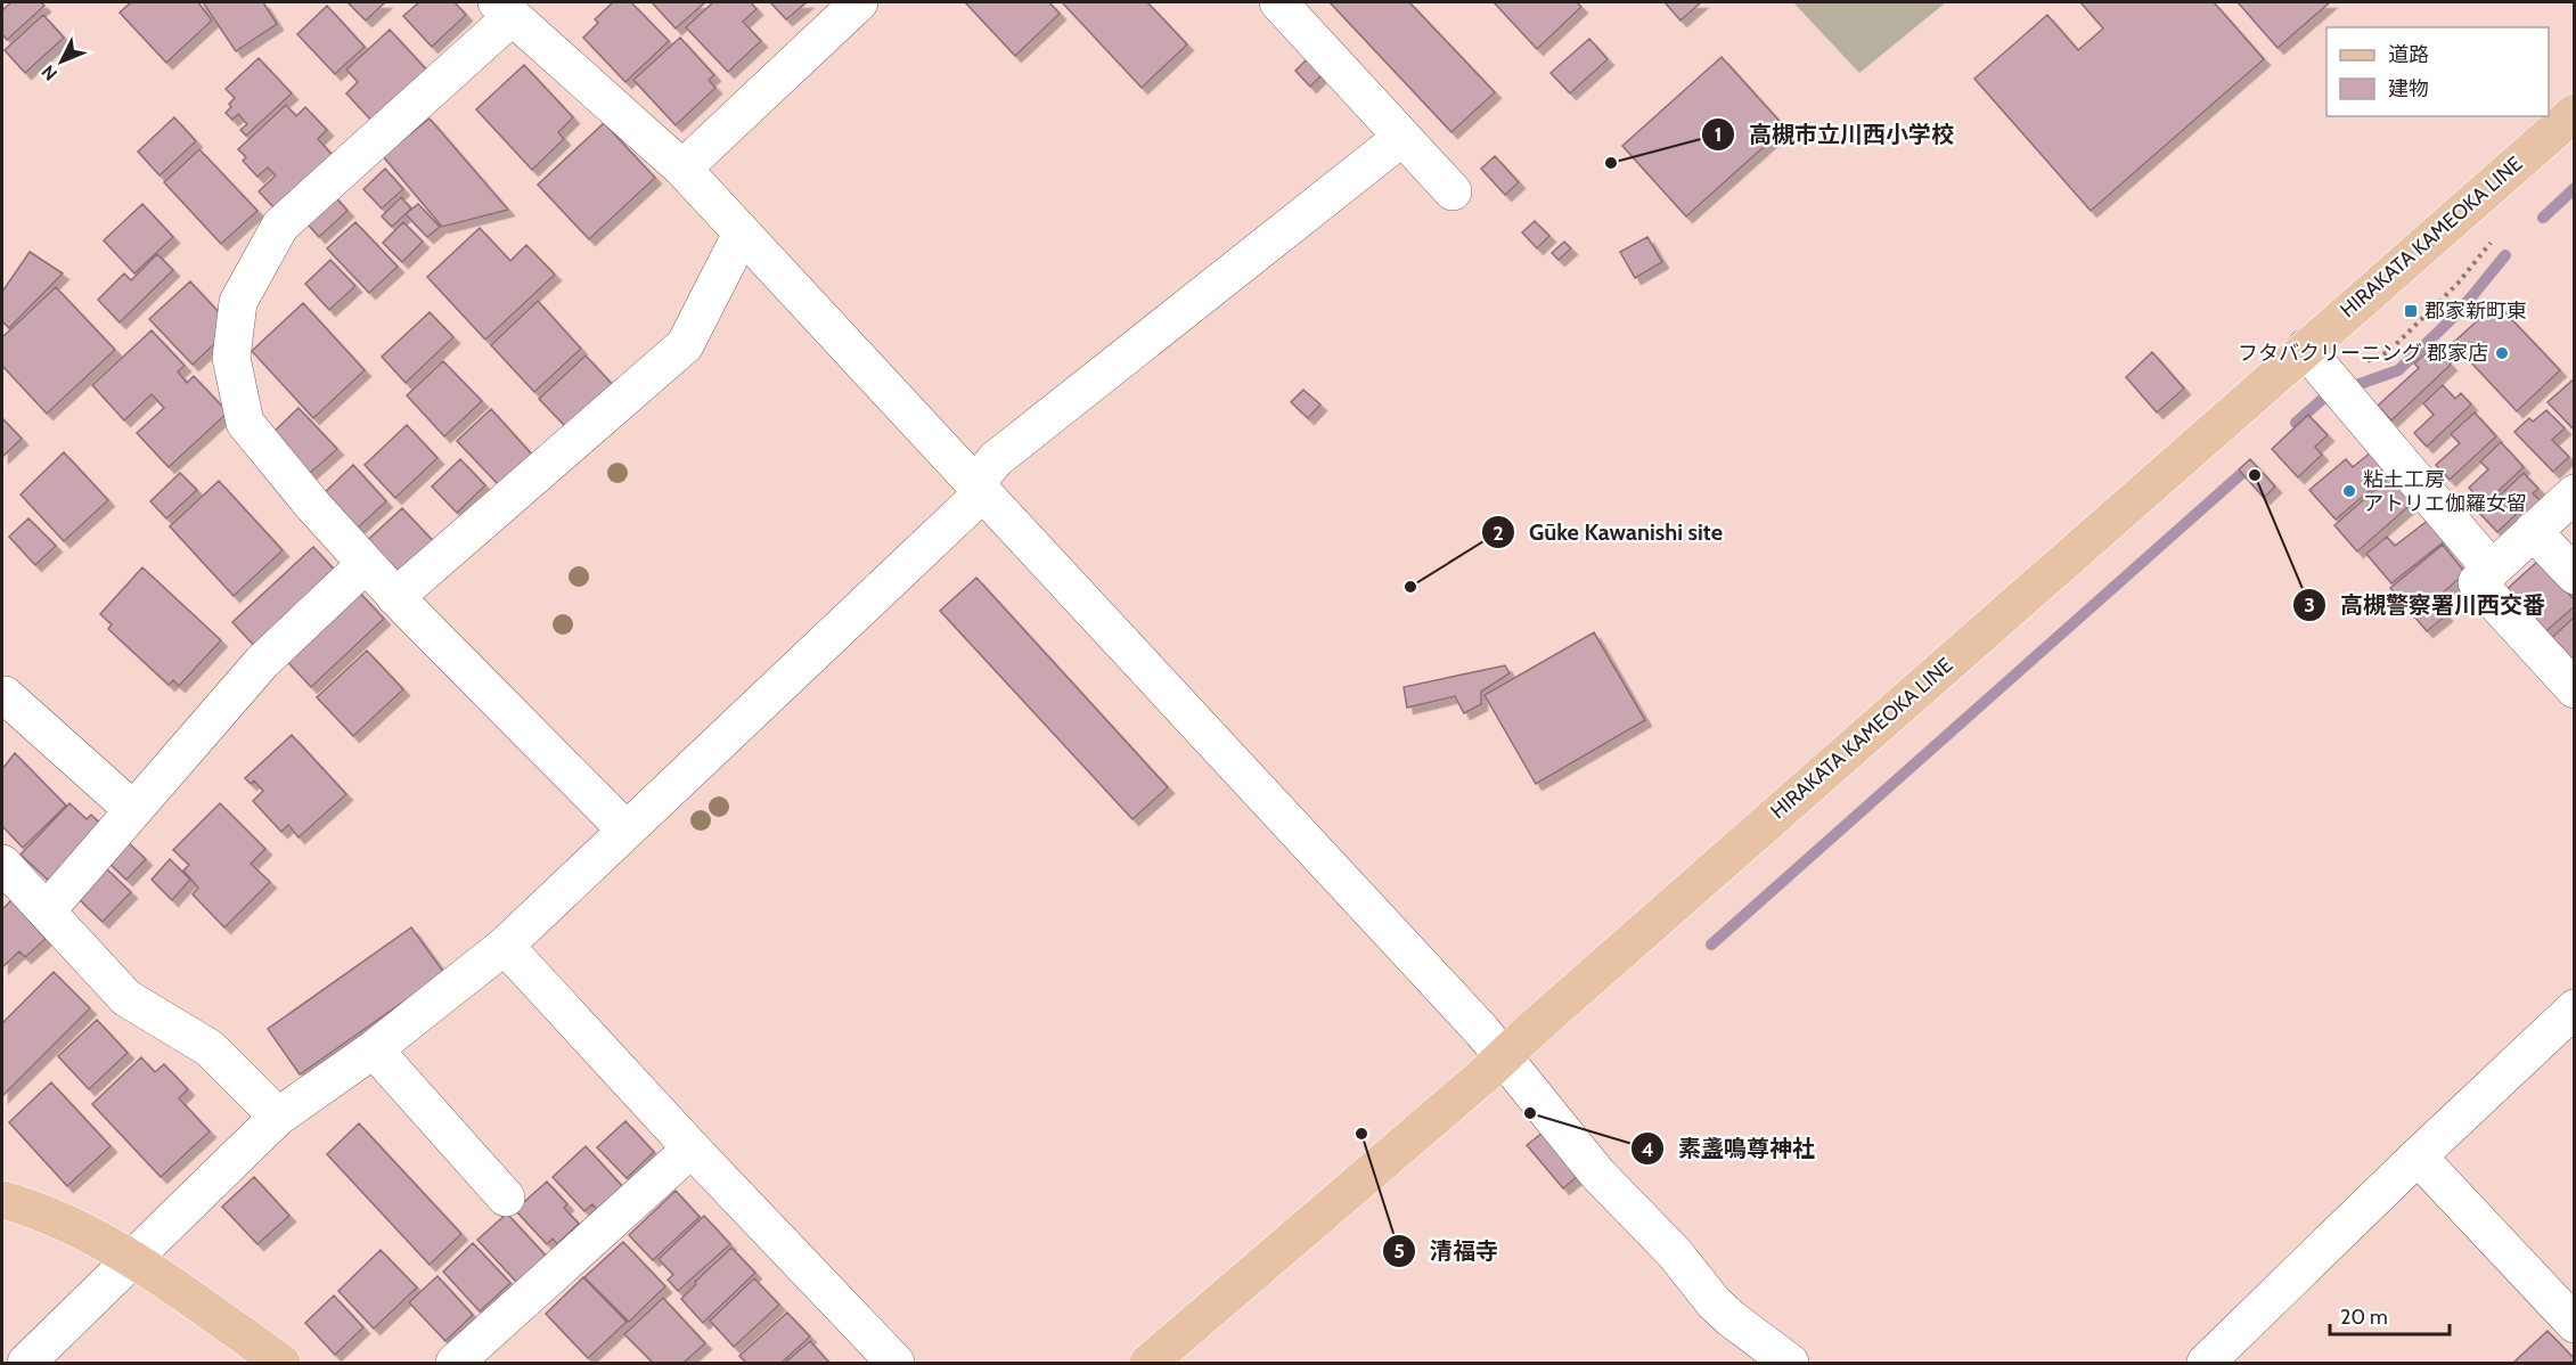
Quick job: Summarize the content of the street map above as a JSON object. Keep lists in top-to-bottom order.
{
  "streets": {
    "main road": ["HIRAKATA KAMEOKA LINE"]
  },
  "places": {
    "other": [
      "高槻市立川西小学校",
      "フタバクリーニング 郡家店",
      "高槻警察署川西交番",
      "粘土工房 アトリエ伽羅女留",
      "Gūke Kawanishi site",
      "素盞鳴尊神社",
      "清福寺"
    ],
    "transit": ["郡家新町東"]
  },
  "legend": ["道路", "建物"],
  "scale_bar": "20 m",
  "north": "bottom left"
}
